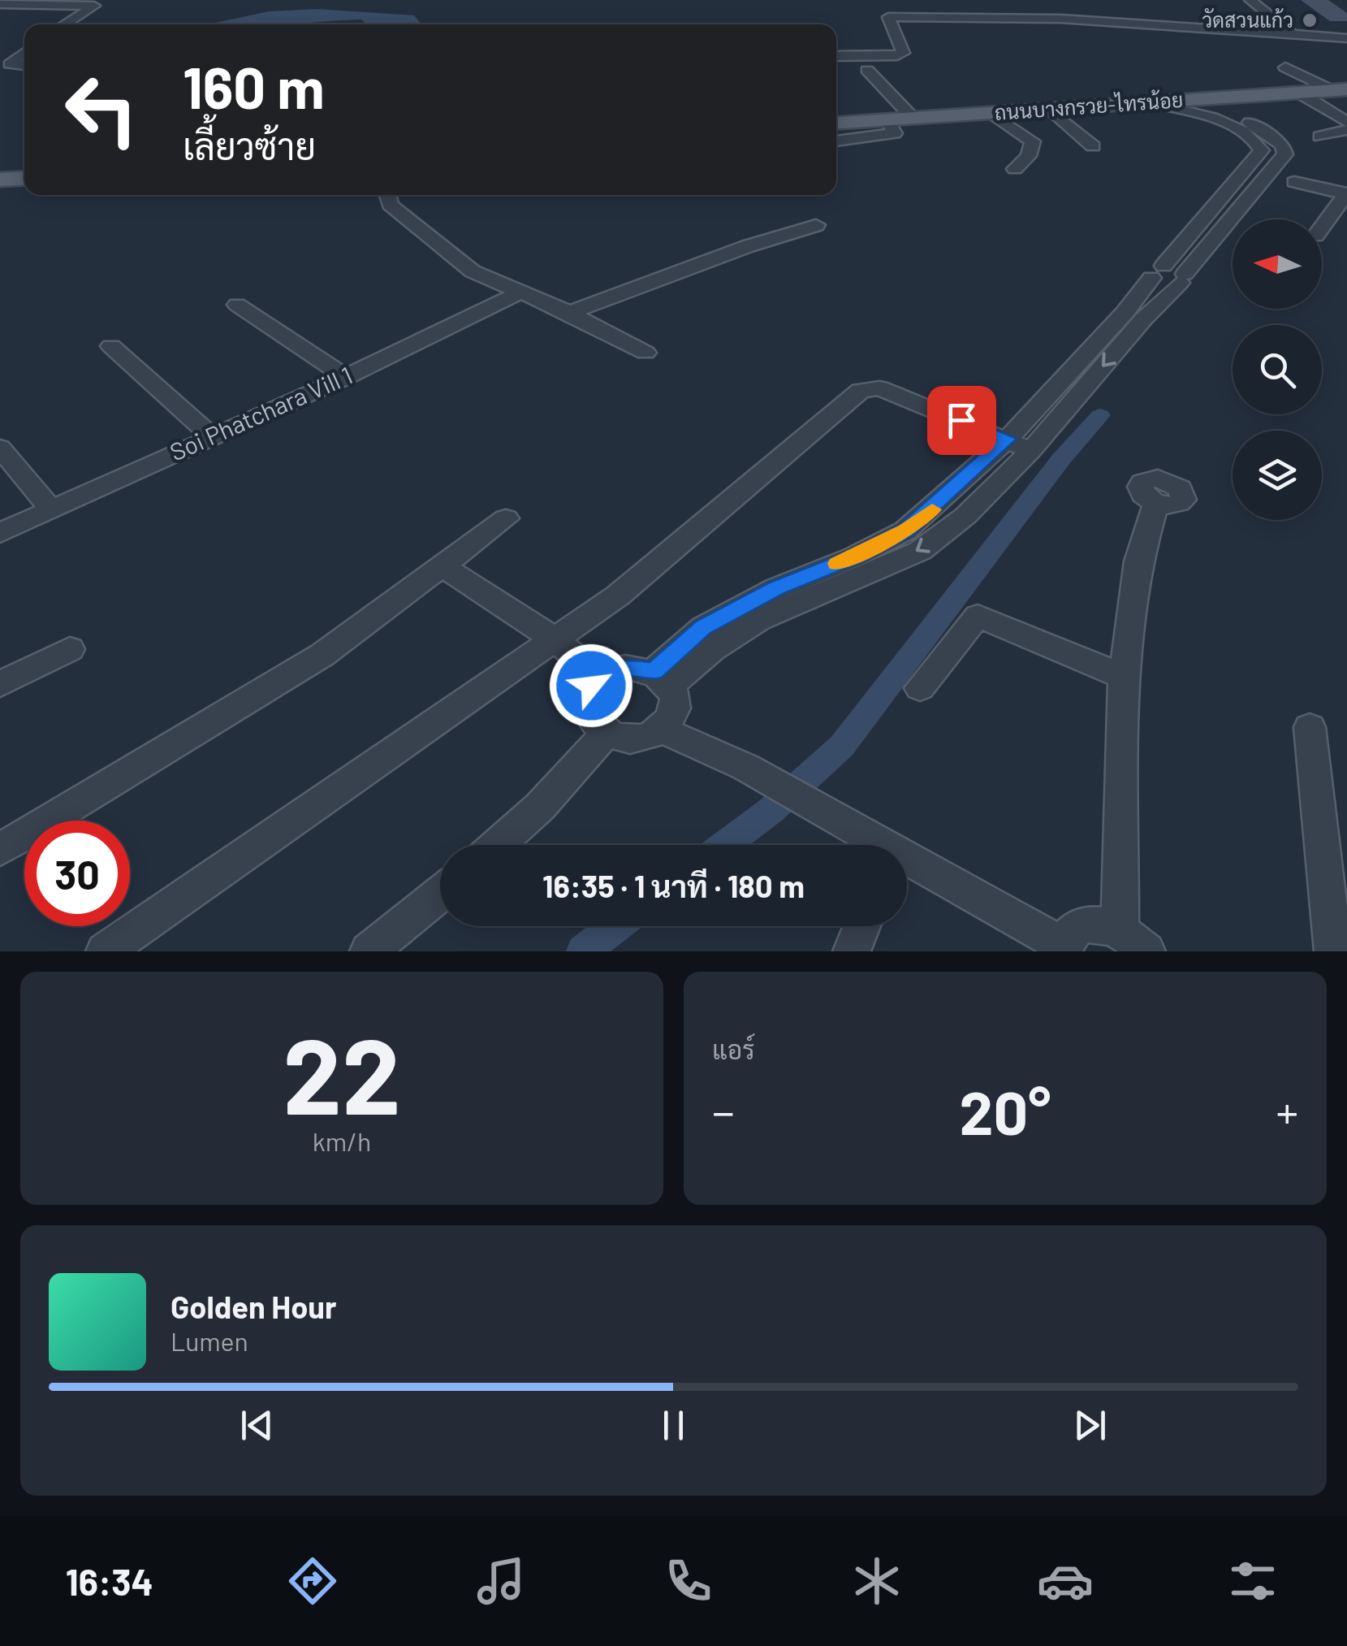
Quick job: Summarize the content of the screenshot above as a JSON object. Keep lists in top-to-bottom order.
{
  "streets": {
    "main road": ["ถนนบางกรวย-ไทรน้อย"],
    "street": ["Soi Phatchara Vill 1"]
  },
  "places": ["วัดสวนแก้ว"],
  "north": "left",
  "page": {
    "turn": ["160 m", "เลี้ยวซ้าย"],
    "limit": "30",
    "trip": "16:35 · 1 นาที · 180 m",
    "tile": [
      ["22", "km/h"],
      "แอร์"
    ],
    "heat": ["−", "20°", "+"],
    "song": ["Golden Hour", "Lumen"],
    "tabs": "16:34"
  }
}
